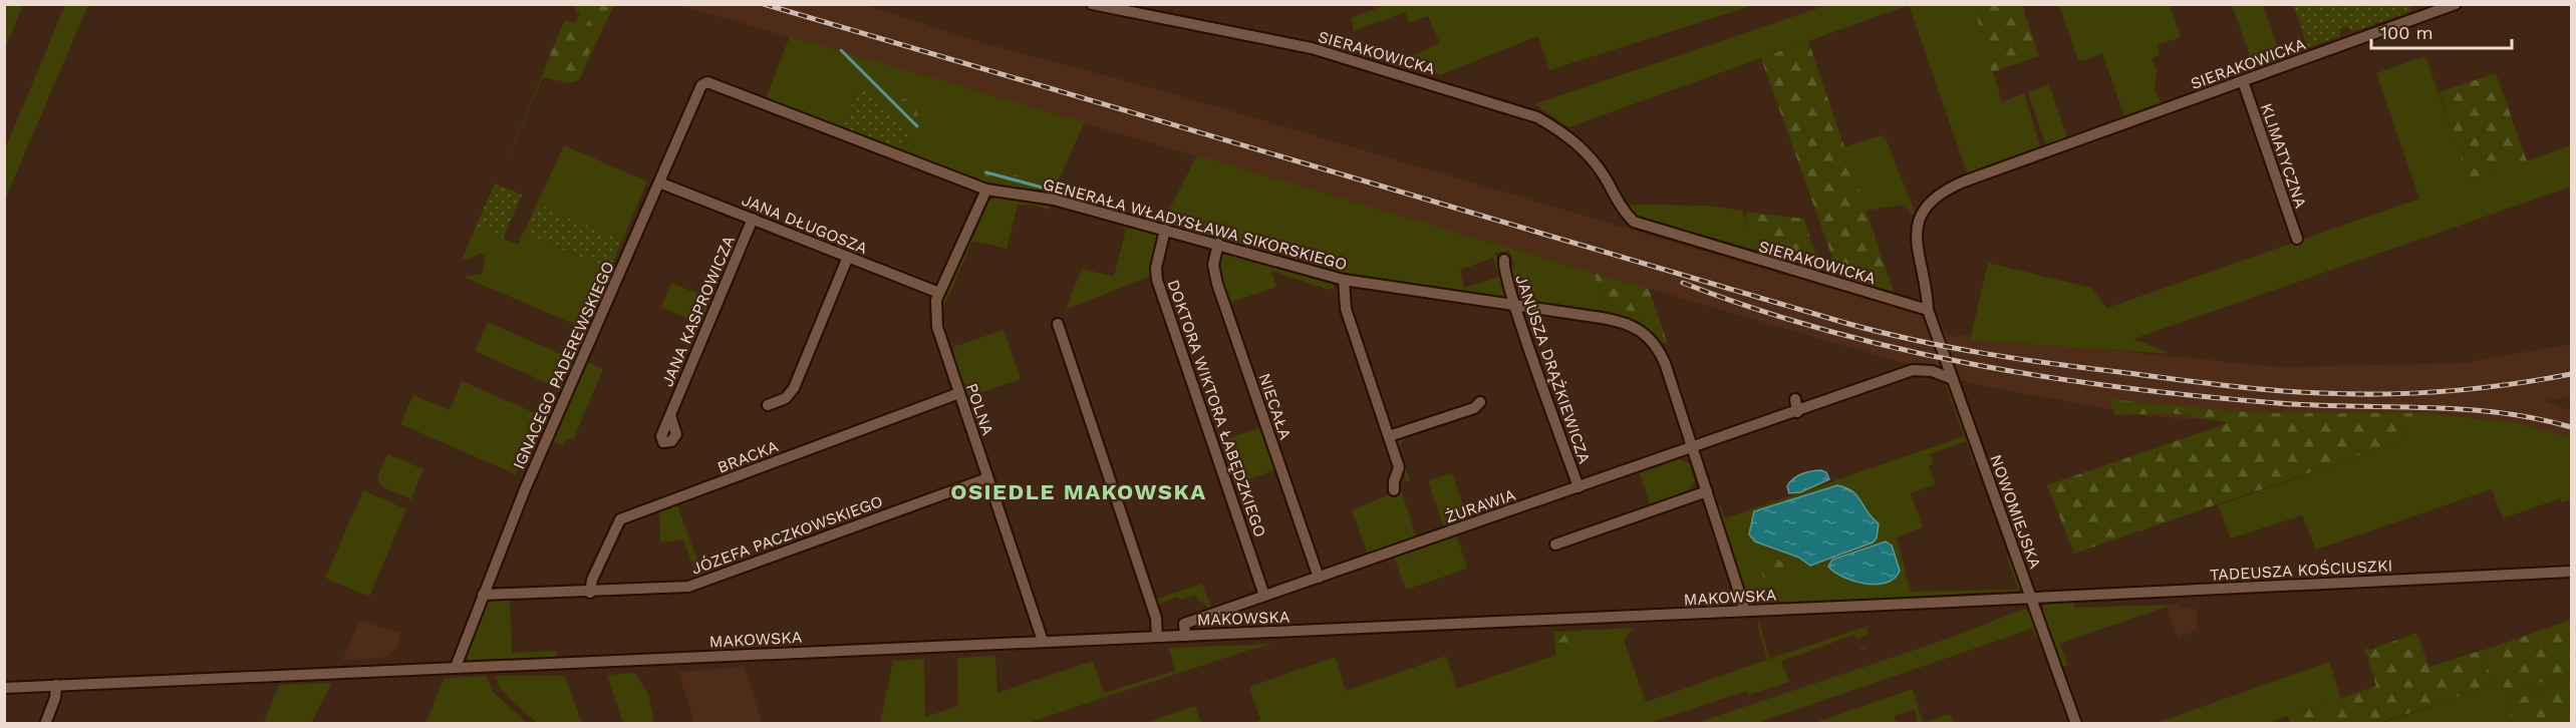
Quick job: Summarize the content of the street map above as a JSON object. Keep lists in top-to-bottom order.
{
  "streets": {
    "street": [
      "SIERAKOWICKA",
      "KLIMATYCZNA",
      "JANA DŁUGOSZA",
      "GENERAŁA WŁADYSŁAWA SIKORSKIEGO",
      "JANA KASPROWICZA",
      "IGNACEGO PADEREWSKIEGO",
      "JANUSZA DRĄŻKIEWICZA",
      "NIECAŁA",
      "DOKTORA WIKTORA ŁABĘDZKIEGO",
      "POLNA",
      "BRACKA",
      "ŻURAWIA",
      "NOWOMIEJSKA",
      "JÓZEFA PACZKOWSKIEGO",
      "TADEUSZA KOŚCIUSZKI",
      "MAKOWSKA"
    ]
  },
  "crossings": [
    ["SIERAKOWICKA", "KLIMATYCZNA"],
    ["SIERAKOWICKA", "NOWOMIEJSKA"],
    ["JANA DŁUGOSZA", "JANA KASPROWICZA"],
    ["JANA DŁUGOSZA", "IGNACEGO PADEREWSKIEGO"],
    ["JANA DŁUGOSZA", "POLNA"],
    ["GENERAŁA WŁADYSŁAWA SIKORSKIEGO", "IGNACEGO PADEREWSKIEGO"],
    ["GENERAŁA WŁADYSŁAWA SIKORSKIEGO", "JANUSZA DRĄŻKIEWICZA"],
    ["GENERAŁA WŁADYSŁAWA SIKORSKIEGO", "NIECAŁA"],
    ["GENERAŁA WŁADYSŁAWA SIKORSKIEGO", "DOKTORA WIKTORA ŁABĘDZKIEGO"],
    ["GENERAŁA WŁADYSŁAWA SIKORSKIEGO", "POLNA"],
    ["GENERAŁA WŁADYSŁAWA SIKORSKIEGO", "ŻURAWIA"],
    ["GENERAŁA WŁADYSŁAWA SIKORSKIEGO", "MAKOWSKA"],
    ["IGNACEGO PADEREWSKIEGO", "JÓZEFA PACZKOWSKIEGO"],
    ["IGNACEGO PADEREWSKIEGO", "MAKOWSKA"],
    ["JANUSZA DRĄŻKIEWICZA", "ŻURAWIA"],
    ["NIECAŁA", "ŻURAWIA"],
    ["DOKTORA WIKTORA ŁABĘDZKIEGO", "ŻURAWIA"],
    ["POLNA", "BRACKA"],
    ["POLNA", "JÓZEFA PACZKOWSKIEGO"],
    ["POLNA", "MAKOWSKA"],
    ["BRACKA", "JÓZEFA PACZKOWSKIEGO"],
    ["ŻURAWIA", "NOWOMIEJSKA"],
    ["ŻURAWIA", "MAKOWSKA"],
    ["NOWOMIEJSKA", "TADEUSZA KOŚCIUSZKI"],
    ["NOWOMIEJSKA", "MAKOWSKA"],
    ["TADEUSZA KOŚCIUSZKI", "MAKOWSKA"]
  ],
  "districts": ["OSIEDLE MAKOWSKA"],
  "scale_bar": "100 m"
}
